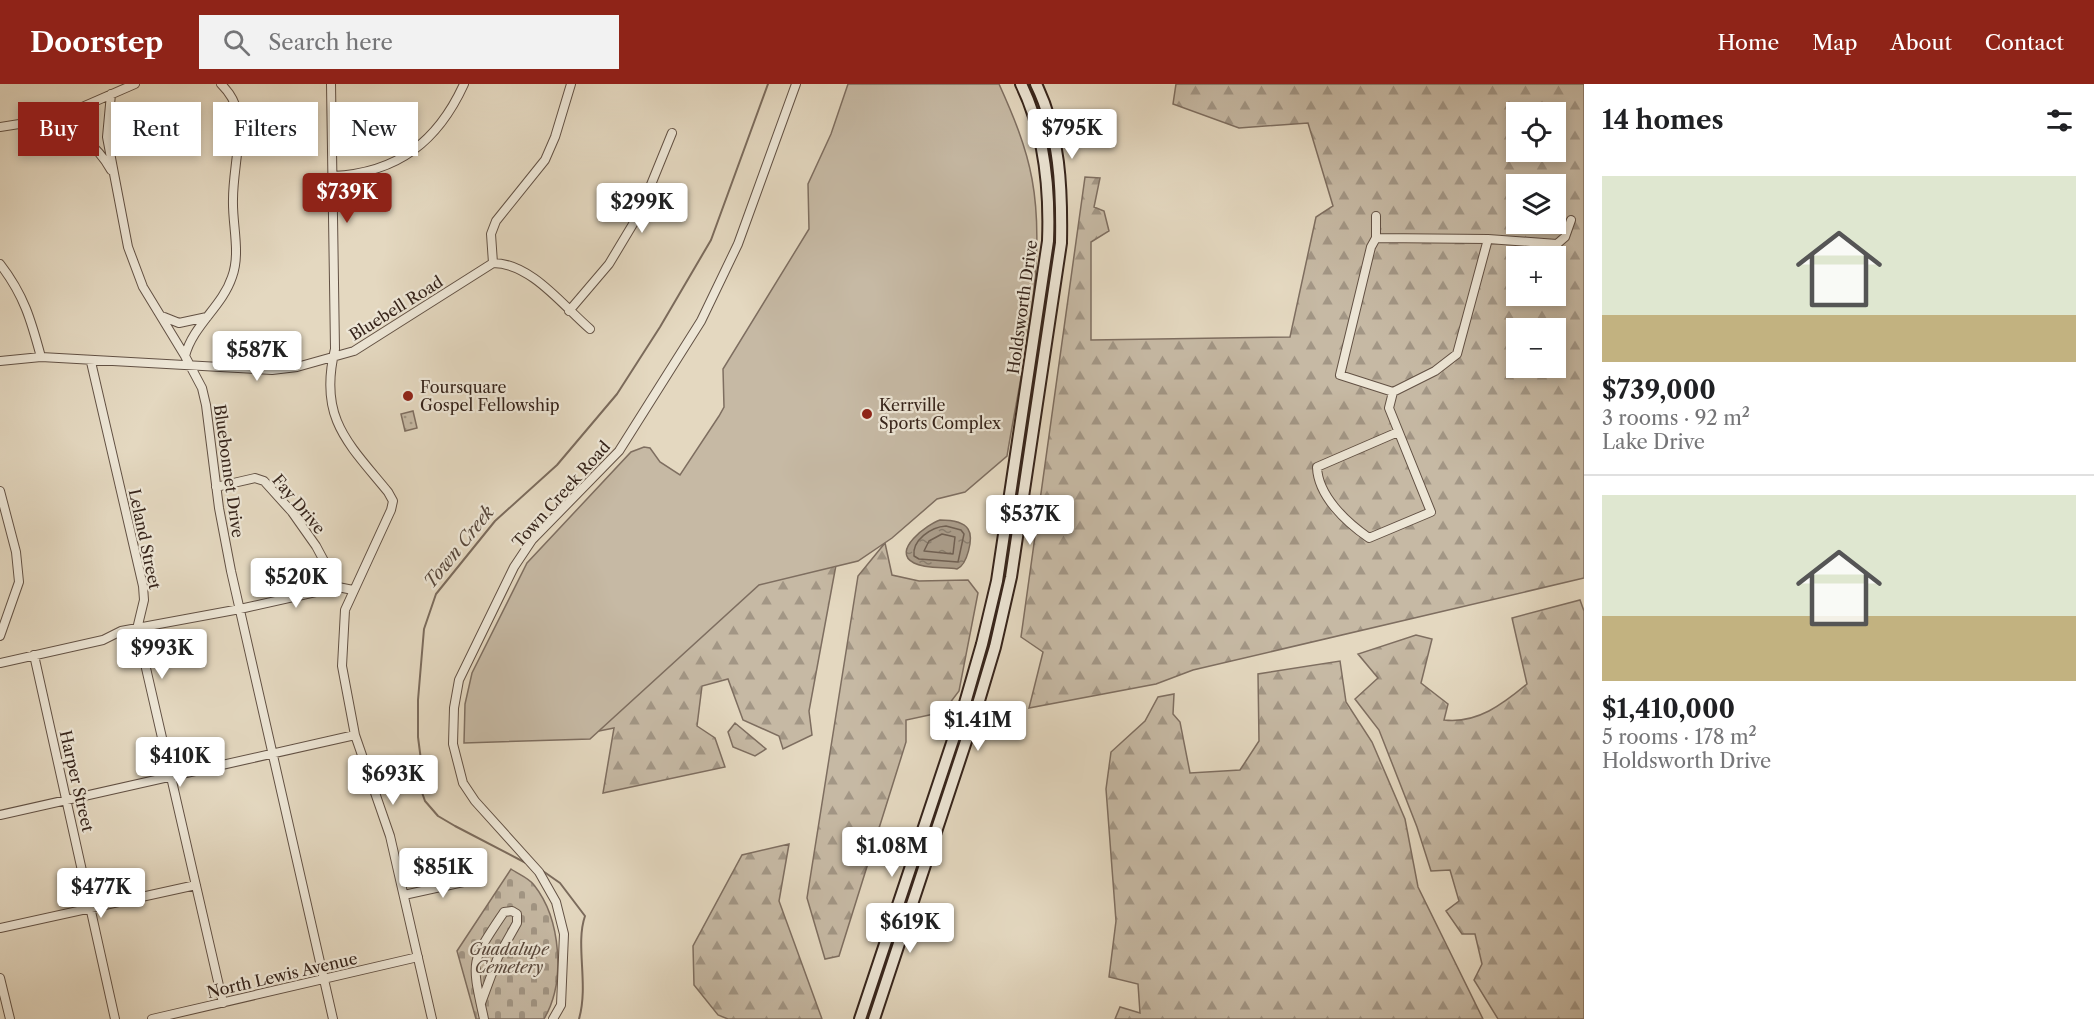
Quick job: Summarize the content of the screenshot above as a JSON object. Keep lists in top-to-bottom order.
{
  "streets": {
    "main road": ["Holdsworth Drive"],
    "street": [
      "Bluebell Road",
      "Bluebonnet Drive",
      "Town Creek Road",
      "Fay Drive",
      "Leland Street",
      "Harper Street",
      "North Lewis Avenue"
    ]
  },
  "crossings": [
    ["Bluebell Road", "Bluebonnet Drive"],
    ["Bluebell Road", "Leland Street"],
    ["Bluebonnet Drive", "Fay Drive"],
    ["Bluebonnet Drive", "North Lewis Avenue"],
    ["Leland Street", "North Lewis Avenue"]
  ],
  "water": ["Town Creek"],
  "parks": ["Guadalupe Cemetery"],
  "places": ["Foursquare Gospel Fellowship", "Kerrville Sports Complex"],
  "page": {
    "header": "Doorstep",
    "search": "Search here",
    "nav": [
      "Home",
      "Map",
      "About",
      "Contact"
    ],
    "heading": "14 homes",
    "map_buttons": ["+", "−"],
    "chip": [
      "Buy",
      "Rent",
      "Filters",
      "New"
    ],
    "price": [
      "$795K",
      "$739K",
      "$299K",
      "$587K",
      "$537K",
      "$520K",
      "$993K",
      "$1.41M",
      "$410K",
      "$693K",
      "$1.08M",
      "$851K",
      "$477K",
      "$619K"
    ],
    "list": [
      {
        "name": "$739,000",
        "note": "3 rooms · 92 m² · Lake Drive"
      },
      {
        "name": "$1,410,000",
        "note": "5 rooms · 178 m² · Holdsworth Drive"
      }
    ]
  }
}
